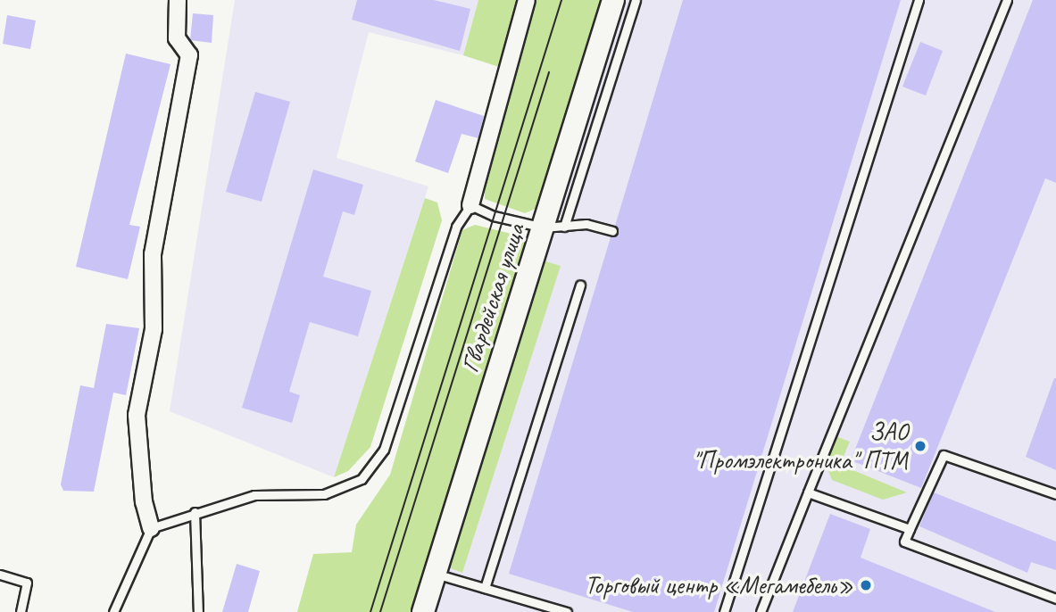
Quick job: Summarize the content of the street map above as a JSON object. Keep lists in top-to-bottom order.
{
  "streets": {
    "street": ["Гвардейская улица"]
  },
  "places": ["ЗАО \"Промэлектроника\" ПТМ", "Торговый центр «Мегамебель»"]
}
